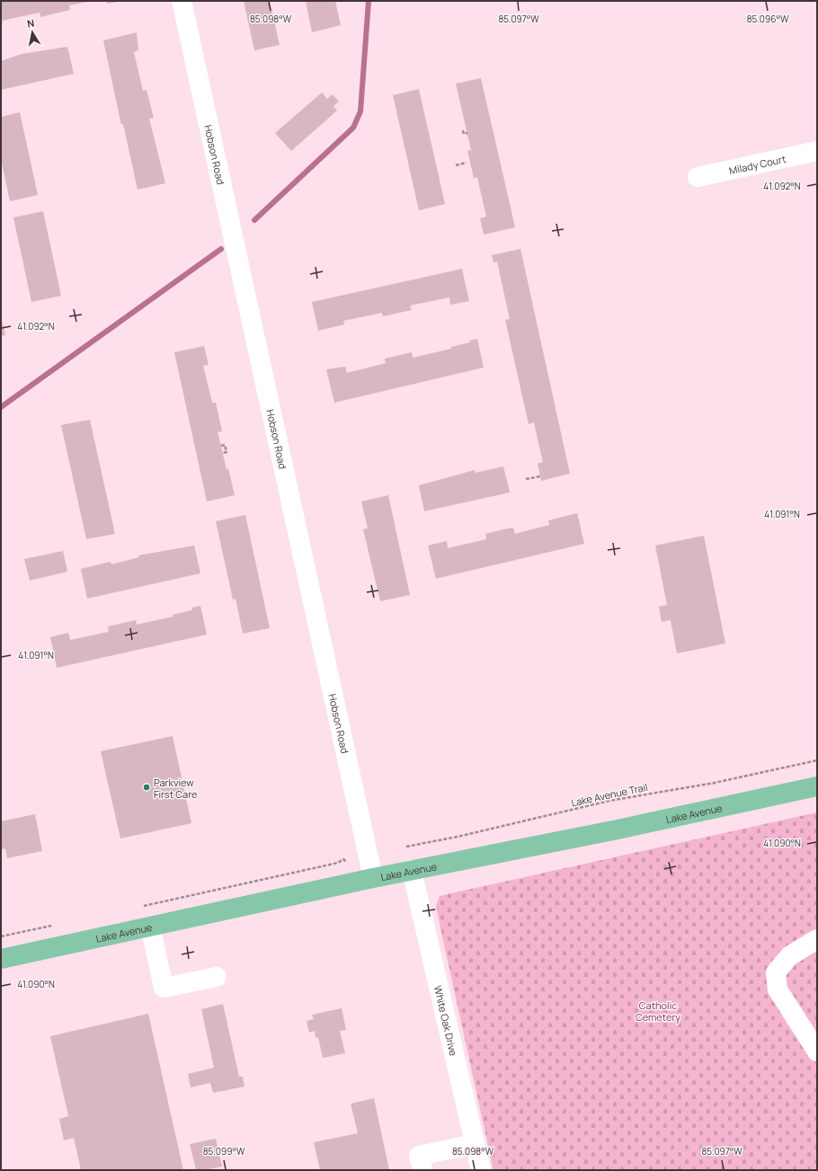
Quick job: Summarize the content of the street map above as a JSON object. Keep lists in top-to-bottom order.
{
  "streets": {
    "main road": ["Lake Avenue"],
    "street": ["Hobson Road", "Milady Court", "White Oak Drive"],
    "path": ["Lake Avenue Trail"]
  },
  "crossings": [
    ["Hobson Road", "Lake Avenue"],
    ["Lake Avenue", "White Oak Drive"]
  ],
  "parks": ["Catholic Cemetery"],
  "places": ["Parkview First Care"],
  "north": "top",
  "coordinates": [
    "85.098°W",
    "85.097°W",
    "85.096°W",
    "41.092°N",
    "41.091°N",
    "41.090°N",
    "85.099°W"
  ]
}
